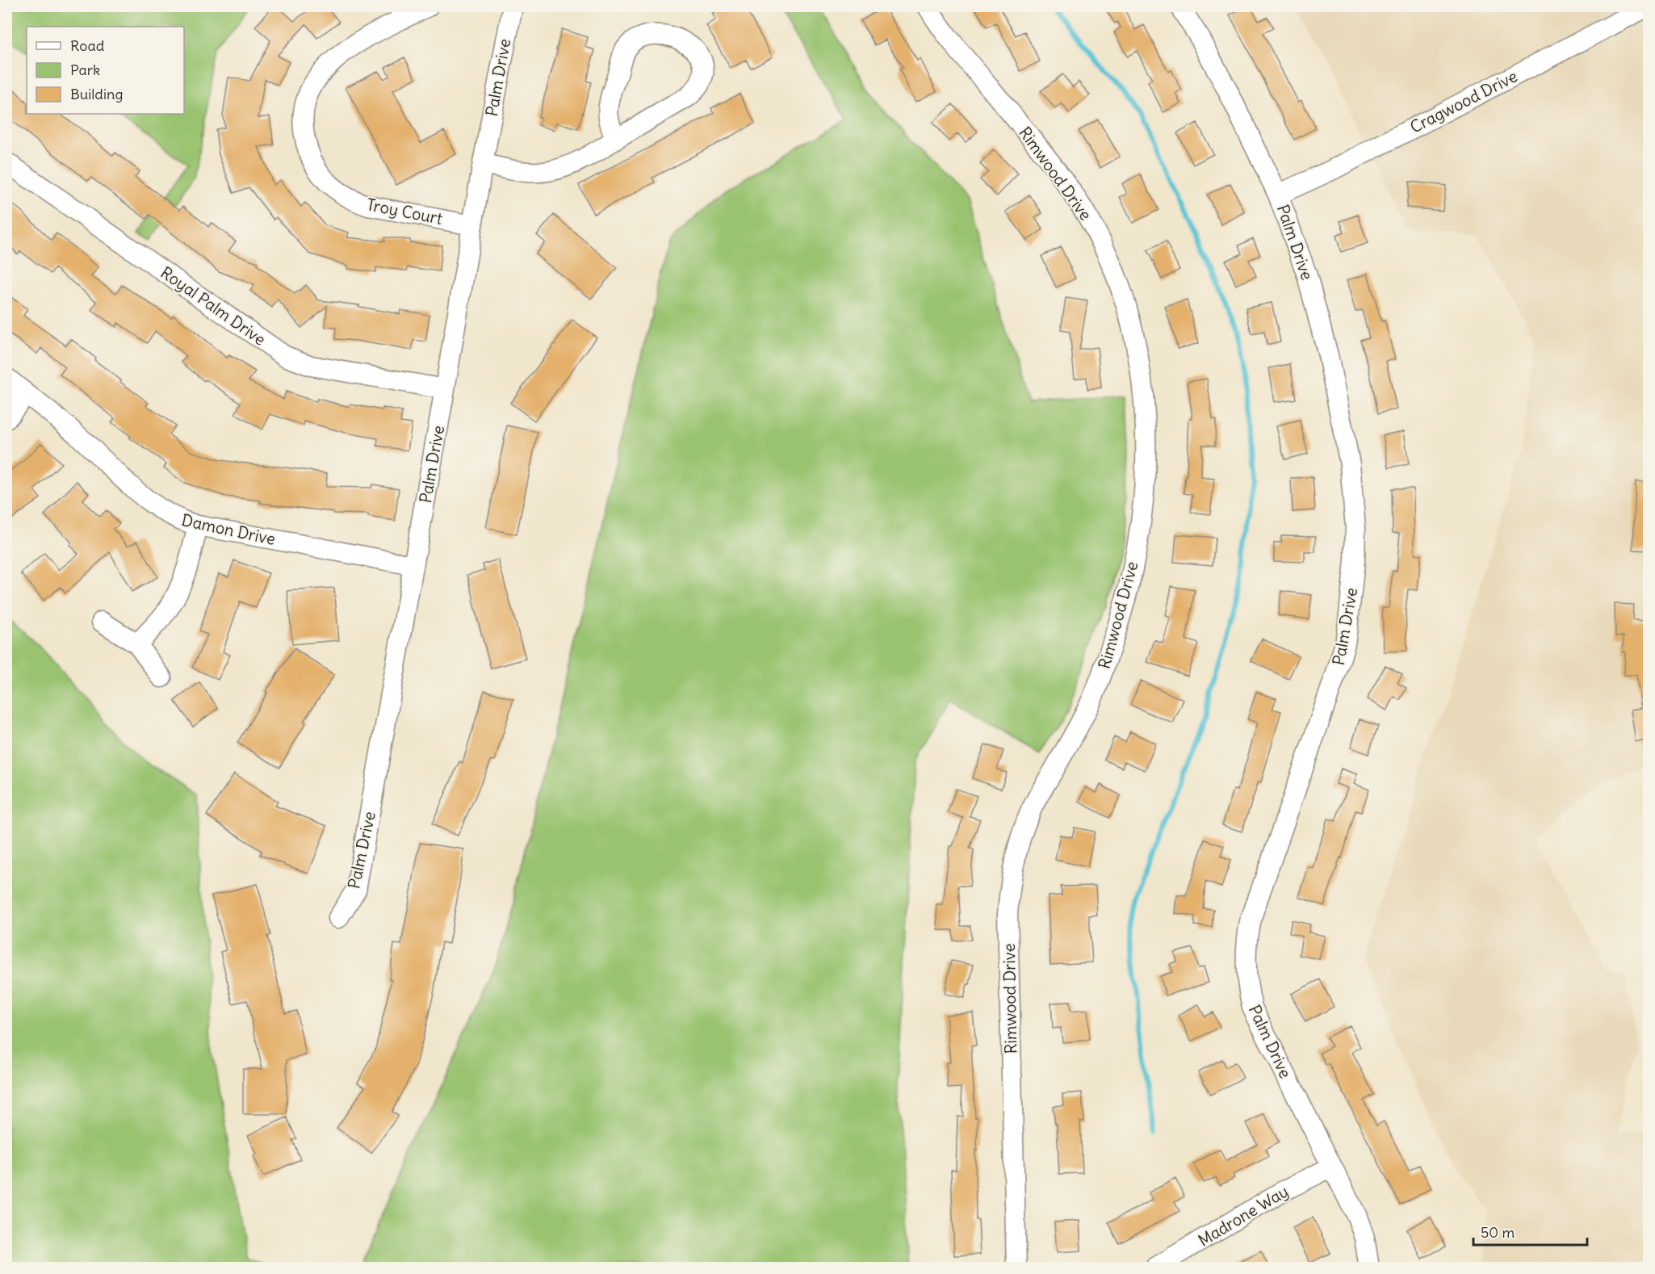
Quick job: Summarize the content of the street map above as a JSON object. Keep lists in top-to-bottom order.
{
  "streets": {
    "street": [
      "Palm Drive",
      "Cragwood Drive",
      "Rimwood Drive",
      "Troy Court",
      "Royal Palm Drive",
      "Damon Drive",
      "Madrone Way"
    ]
  },
  "crossings": [
    ["Palm Drive", "Cragwood Drive"],
    ["Palm Drive", "Troy Court"],
    ["Palm Drive", "Royal Palm Drive"],
    ["Palm Drive", "Damon Drive"],
    ["Palm Drive", "Madrone Way"]
  ],
  "legend": ["Road", "Park", "Building"],
  "scale_bar": "50 m"
}
